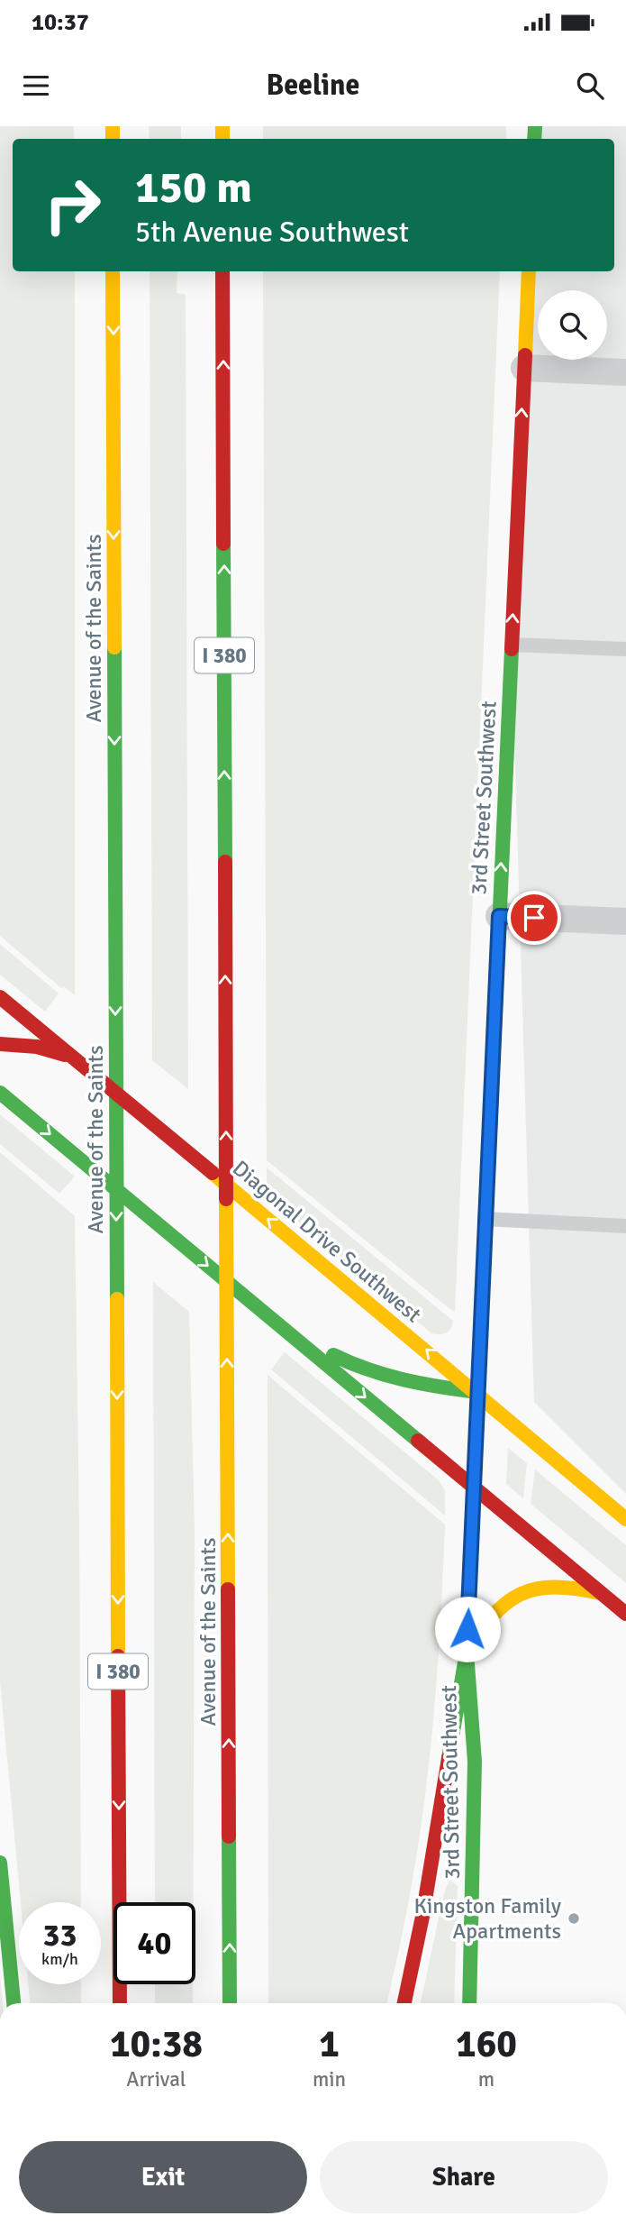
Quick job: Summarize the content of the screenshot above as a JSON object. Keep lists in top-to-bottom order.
{
  "streets": {
    "main road": [
      "Avenue of the Saints",
      "I 380",
      "3rd Street Southwest",
      "Diagonal Drive Southwest"
    ]
  },
  "crossings": [
    ["3rd Street Southwest", "Diagonal Drive Southwest"]
  ],
  "places": ["Kingston Family Apartments"],
  "page": {
    "status": "10:37",
    "header": "Beeline",
    "turn": ["150 m", "5th Avenue Southwest"],
    "speed": "33 km/h",
    "limit": "40",
    "eta": [
      "10:38",
      "Arrival",
      "1",
      "min",
      "160",
      "m"
    ],
    "buttons": ["Exit", "Share"]
  }
}
